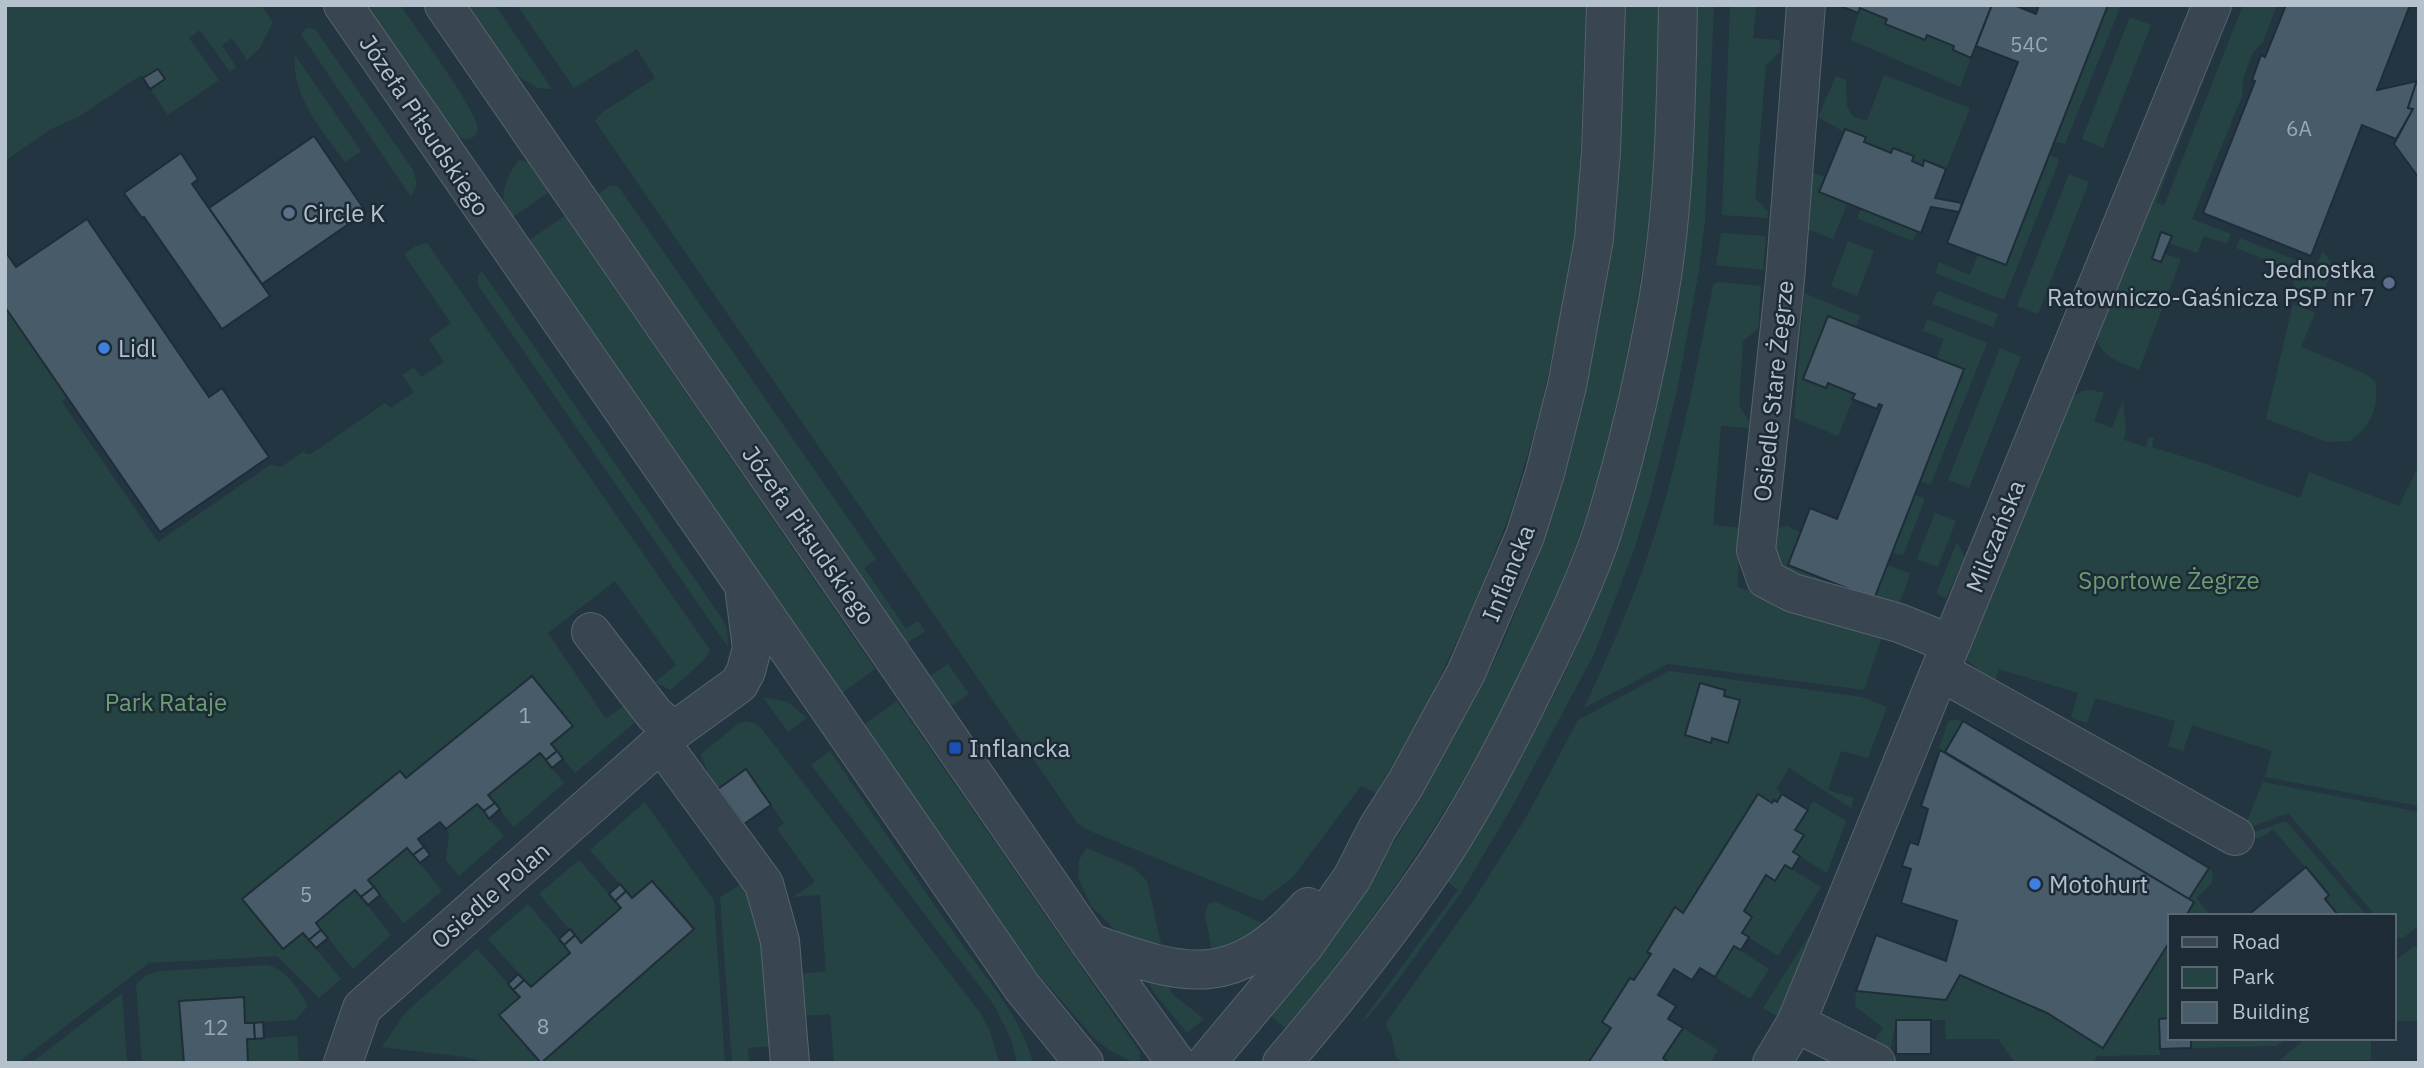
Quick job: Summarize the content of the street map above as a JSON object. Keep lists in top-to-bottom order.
{
  "streets": {
    "street": [
      "Józefa Piłsudskiego",
      "Osiedle Stare Żegrze",
      "Milczańska",
      "Inflancka",
      "Osiedle Polan"
    ]
  },
  "crossings": [
    ["Józefa Piłsudskiego", "Osiedle Polan"],
    ["Osiedle Stare Żegrze", "Milczańska"]
  ],
  "parks": ["Sportowe Żegrze", "Park Rataje"],
  "places": {
    "other": [
      "Circle K",
      "Jednostka Ratowniczo-Gaśnicza PSP nr 7",
      "Lidl",
      "Motohurt"
    ],
    "transit": ["Inflancka"]
  },
  "house_numbers": [
    "54C",
    "6A",
    "1",
    "5",
    "8",
    "12"
  ],
  "legend": ["Road", "Park", "Building"]
}
